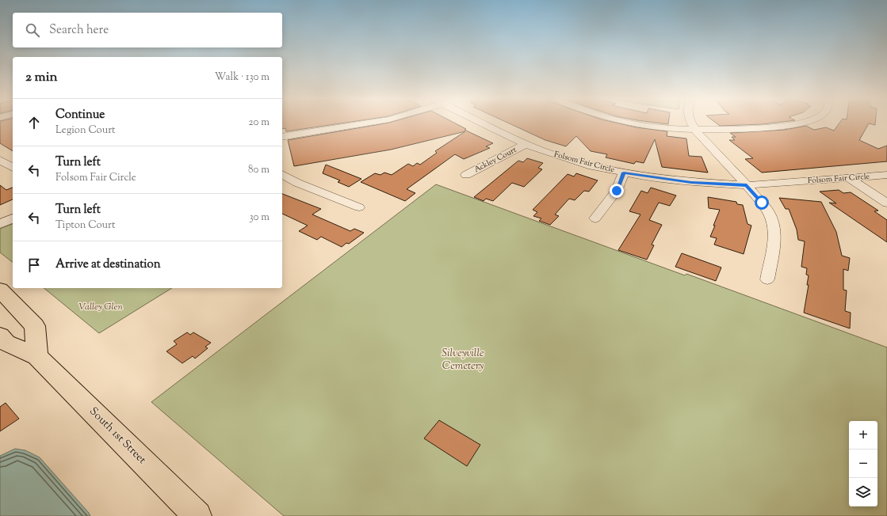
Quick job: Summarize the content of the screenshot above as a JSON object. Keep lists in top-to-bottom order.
{
  "streets": {
    "main road": ["South 1st Street"],
    "street": ["Ackley Court", "Folsom Fair Circle"]
  },
  "crossings": [
    ["Ackley Court", "Folsom Fair Circle"]
  ],
  "parks": ["Valley Glen", "Silveyville Cemetery"],
  "page": {
    "search": "Search here",
    "heading": ["2 min", "Walk · 130 m"],
    "list": [
      ["Continue", "Legion Court", "20 m"],
      ["Turn left", "Folsom Fair Circle", "80 m"],
      ["Turn left", "Tipton Court", "30 m"],
      "Arrive at destination"
    ],
    "map_buttons": ["+", "−"]
  }
}
